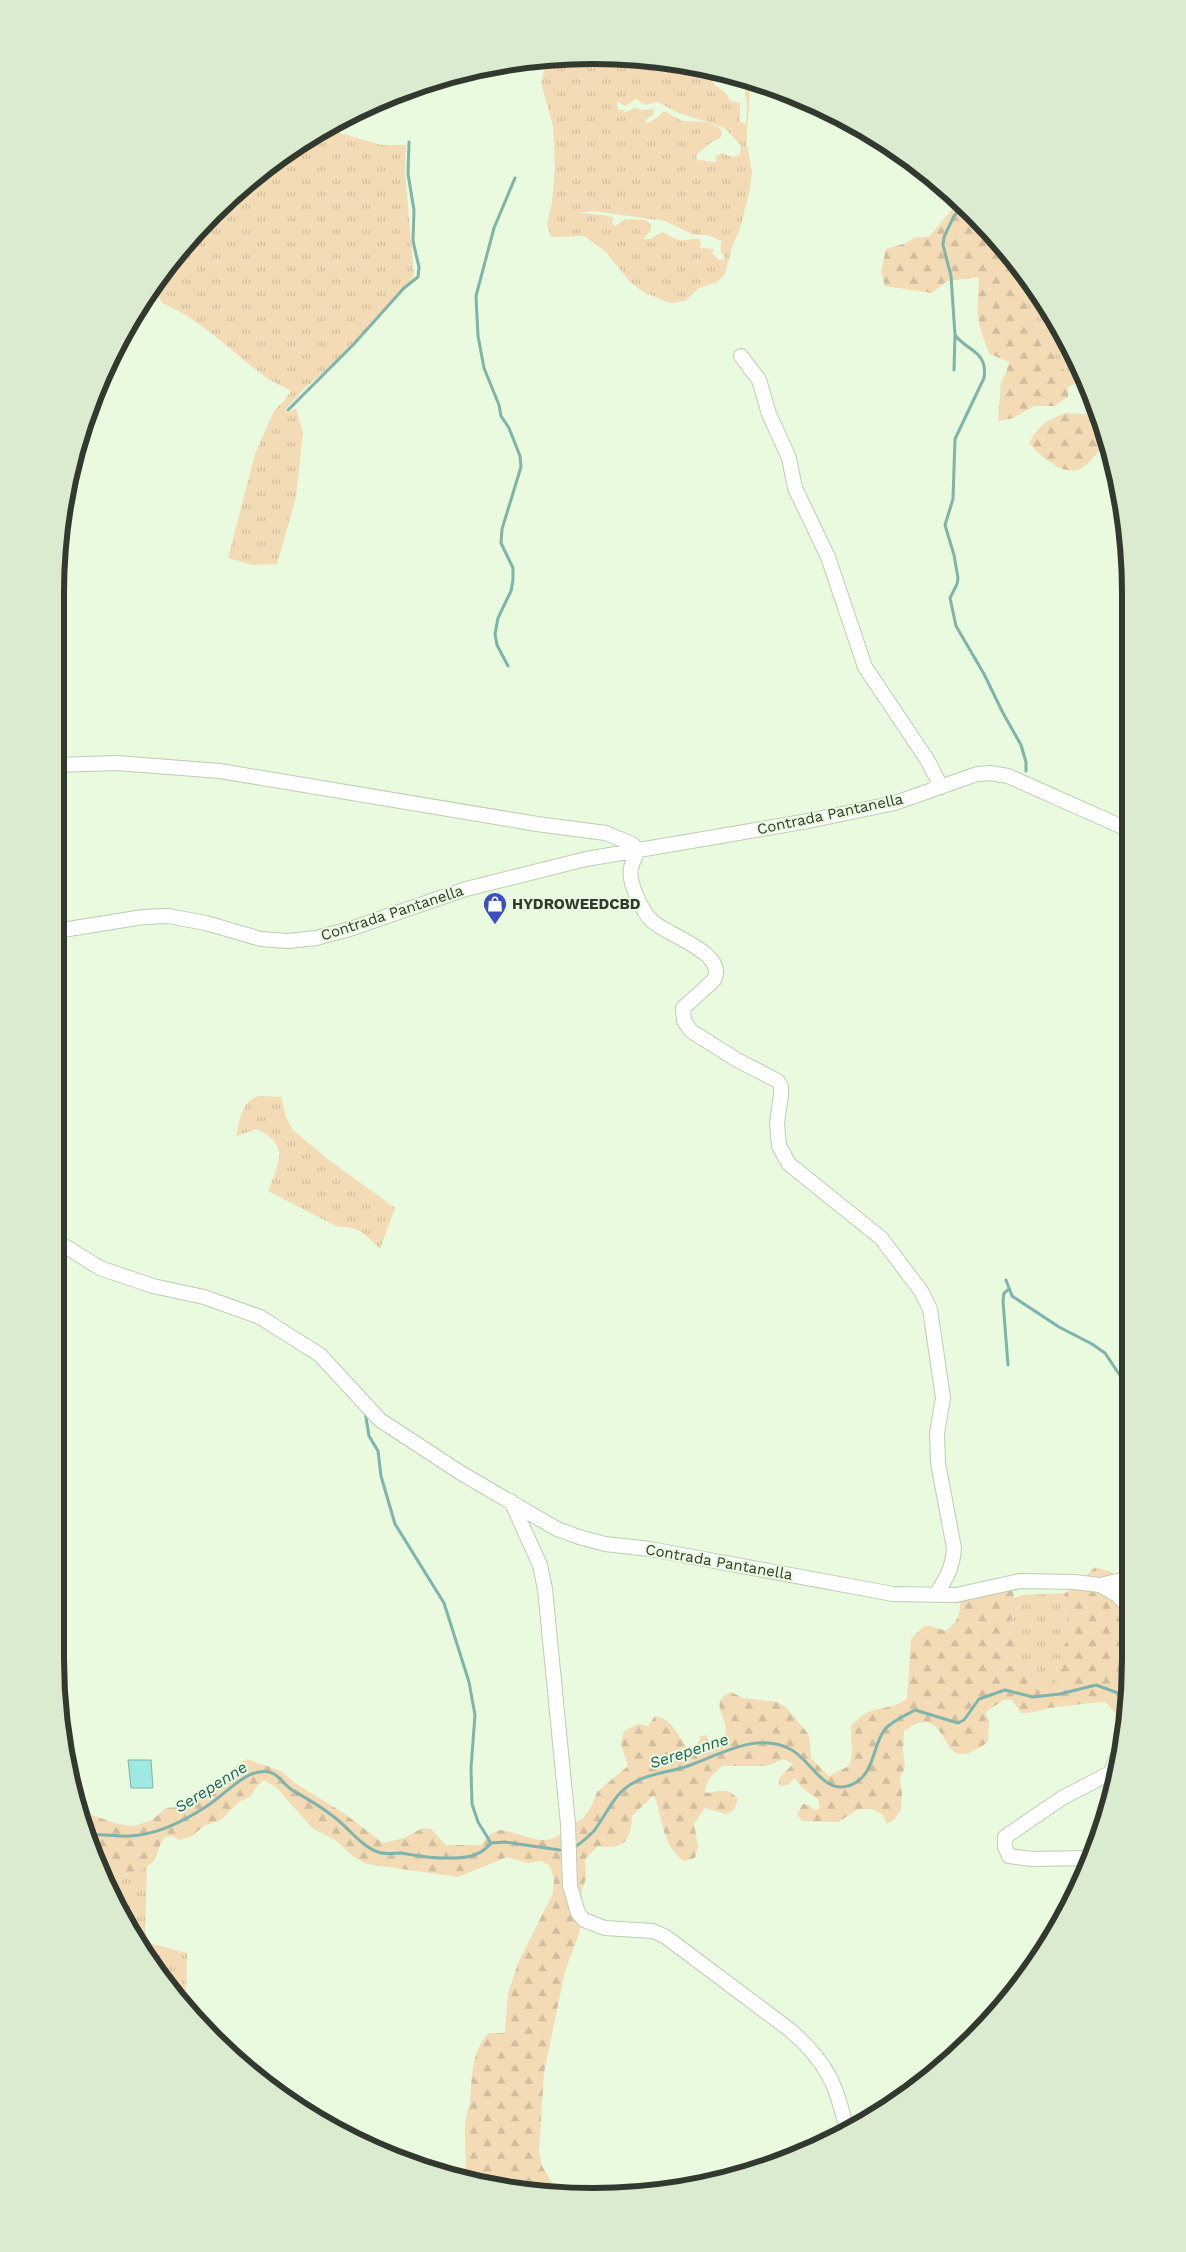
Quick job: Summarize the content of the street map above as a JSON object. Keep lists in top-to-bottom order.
{
  "streets": {
    "street": ["Contrada Pantanella"]
  },
  "water": ["Serepenne"],
  "places": {
    "shop": ["HYDROWEEDCBD"]
  }
}
